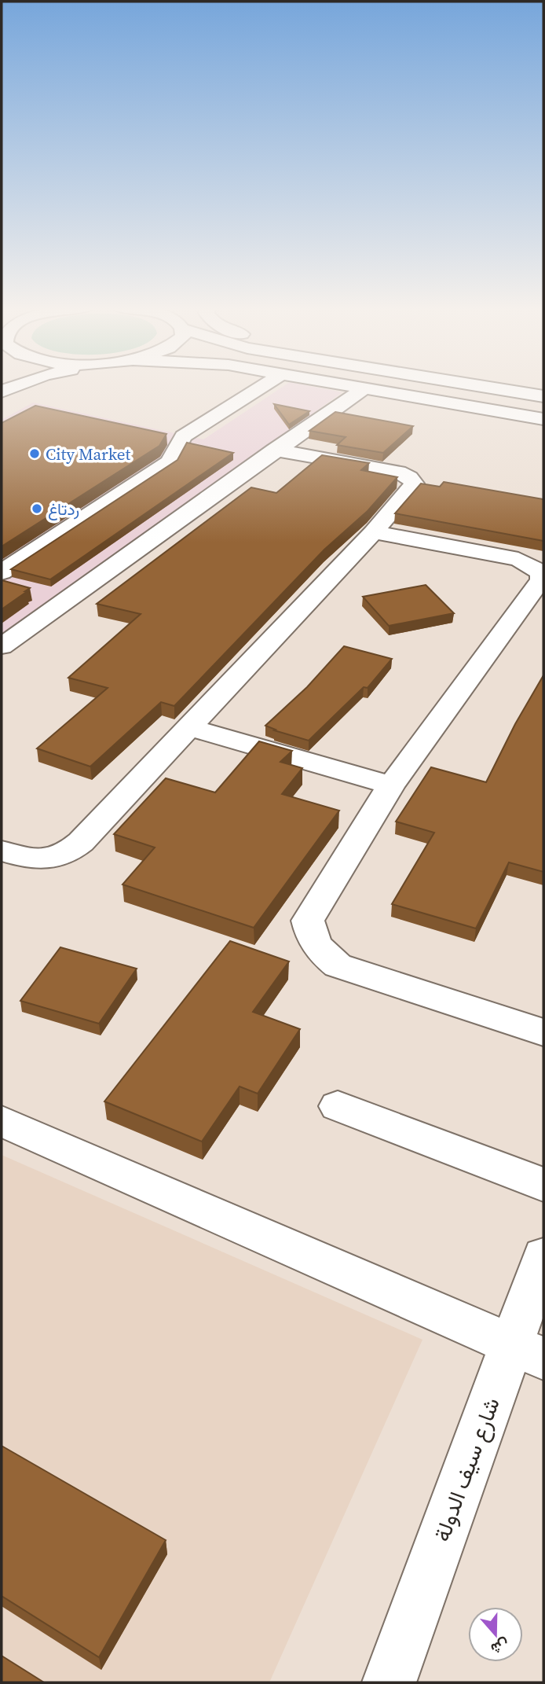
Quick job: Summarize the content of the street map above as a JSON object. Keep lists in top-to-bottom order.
{
  "streets": {
    "street": ["شارع سيف الدولة"]
  },
  "places": ["City Market", "ردتاغ"],
  "north": "bottom"
}
